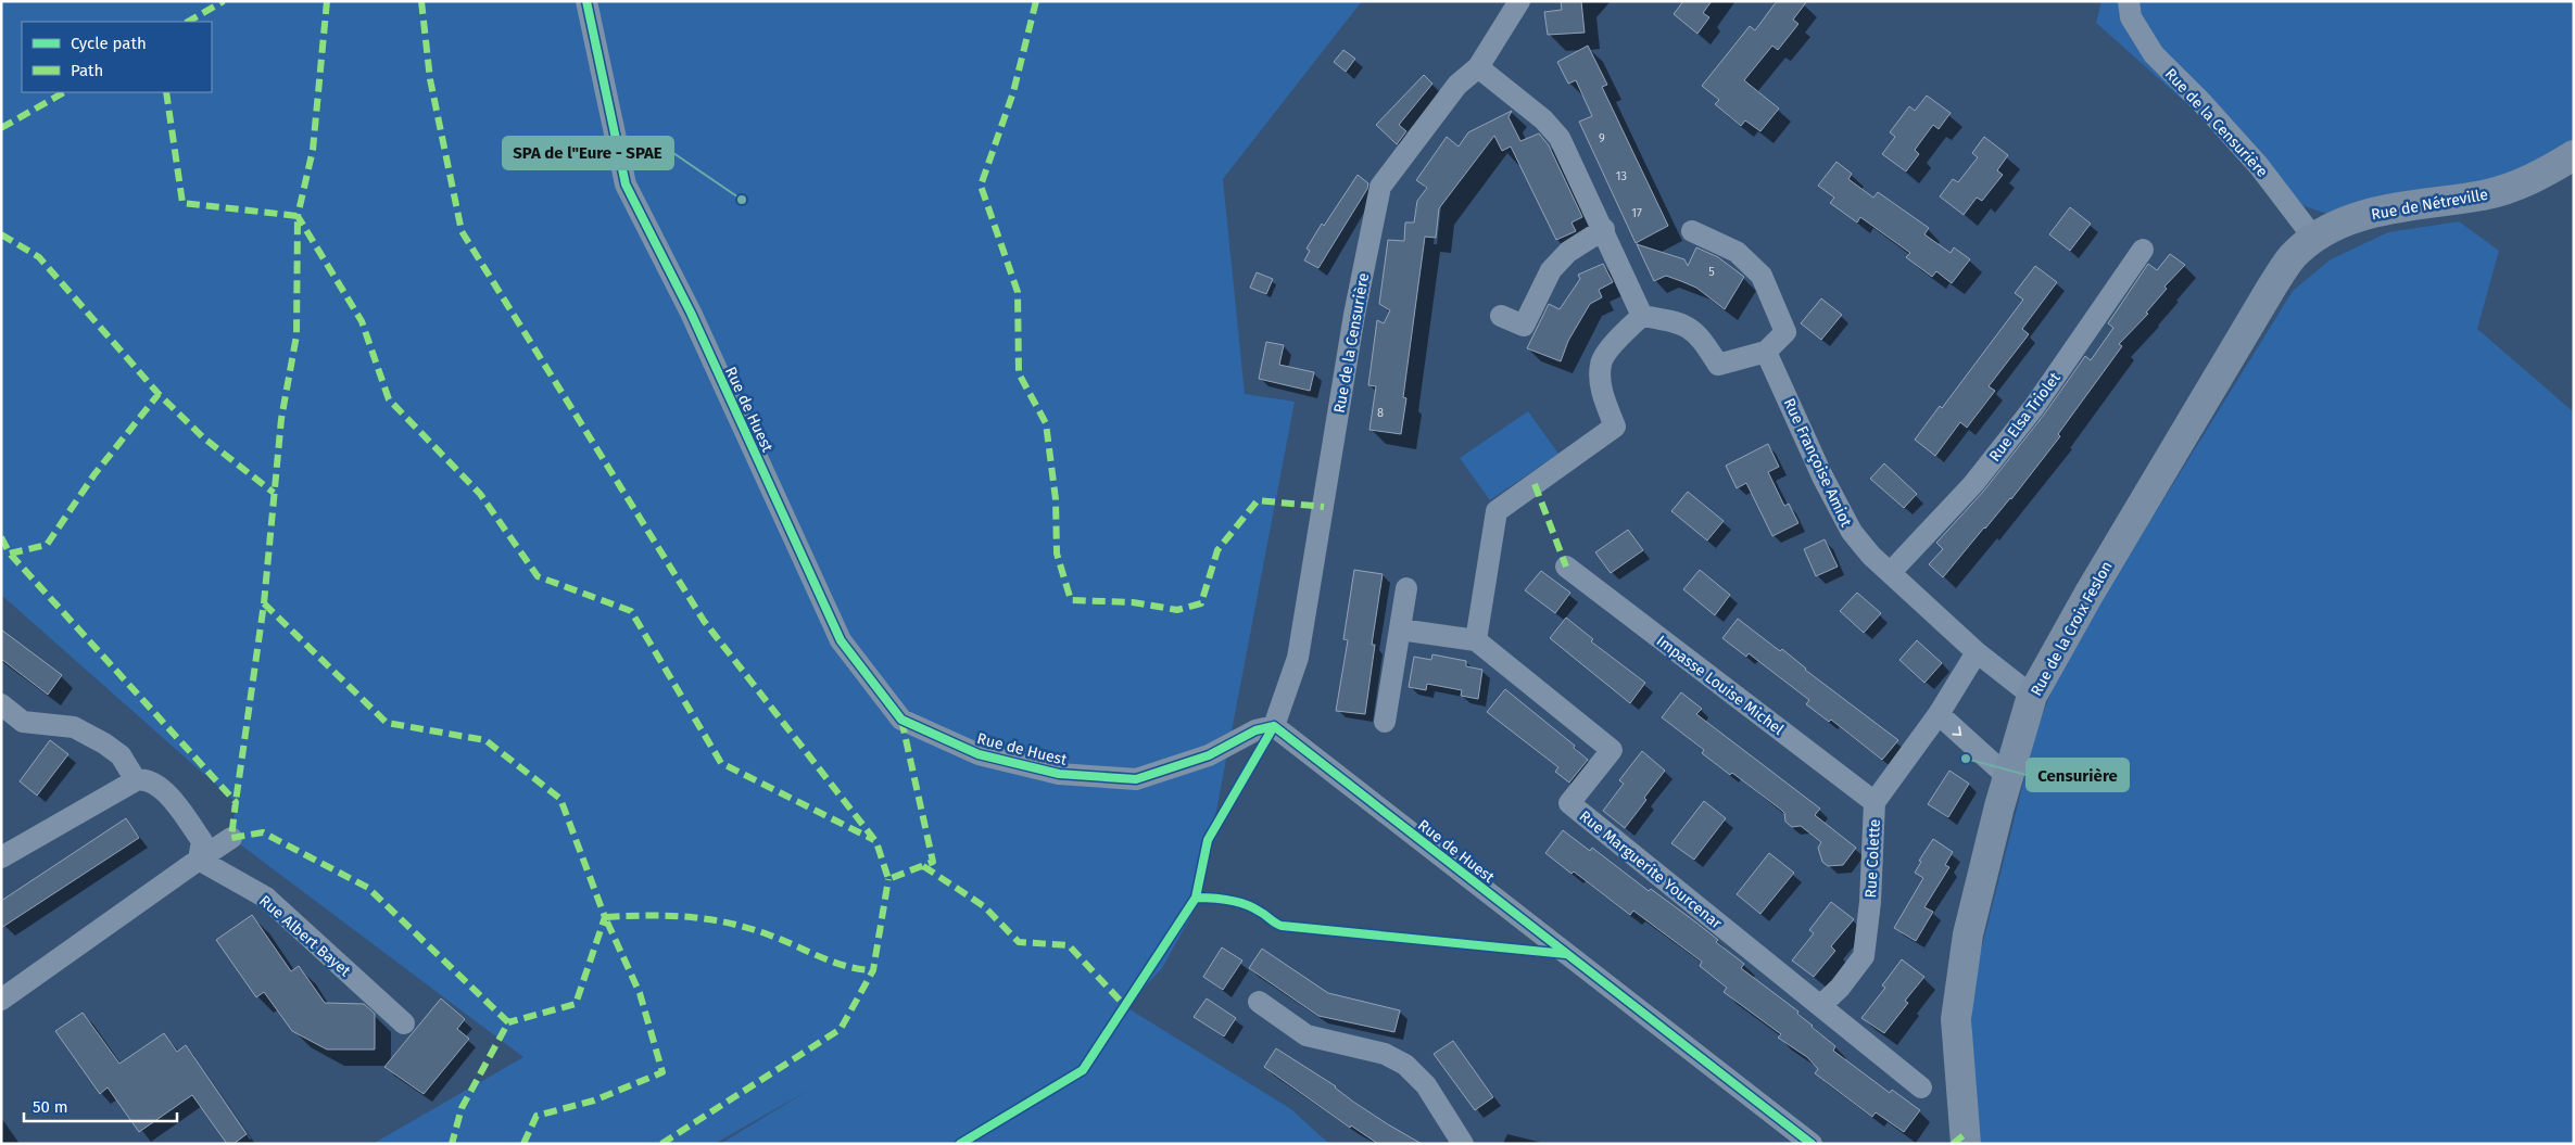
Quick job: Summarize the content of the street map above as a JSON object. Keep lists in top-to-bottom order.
{
  "streets": {
    "street": [
      "Rue de la Censurière",
      "Rue de Nétreville",
      "Rue de Huest",
      "Rue Elsa Triolet",
      "Rue Françoise Amiot",
      "Rue de la Croix Feslon",
      "Impasse Louise Michel",
      "Rue Colette",
      "Rue Marguerite Yourcenar",
      "Rue Albert Bayet"
    ]
  },
  "crossings": [
    ["Rue de la Censurière", "Rue de Nétreville"],
    ["Rue de la Censurière", "Rue de Huest"],
    ["Rue de la Censurière", "Rue de la Croix Feslon"],
    ["Rue de Nétreville", "Rue de la Croix Feslon"],
    ["Rue Elsa Triolet", "Rue Françoise Amiot"],
    ["Rue Françoise Amiot", "Rue de la Croix Feslon"],
    ["Rue Françoise Amiot", "Rue Colette"],
    ["Impasse Louise Michel", "Rue Colette"],
    ["Rue Colette", "Rue Marguerite Yourcenar"]
  ],
  "places": ["SPA de l\"Eure - SPAE", "Censurière"],
  "house_numbers": [
    "9",
    "13",
    "17",
    "5",
    "8"
  ],
  "legend": ["Cycle path", "Path"],
  "scale_bar": "50 m"
}
